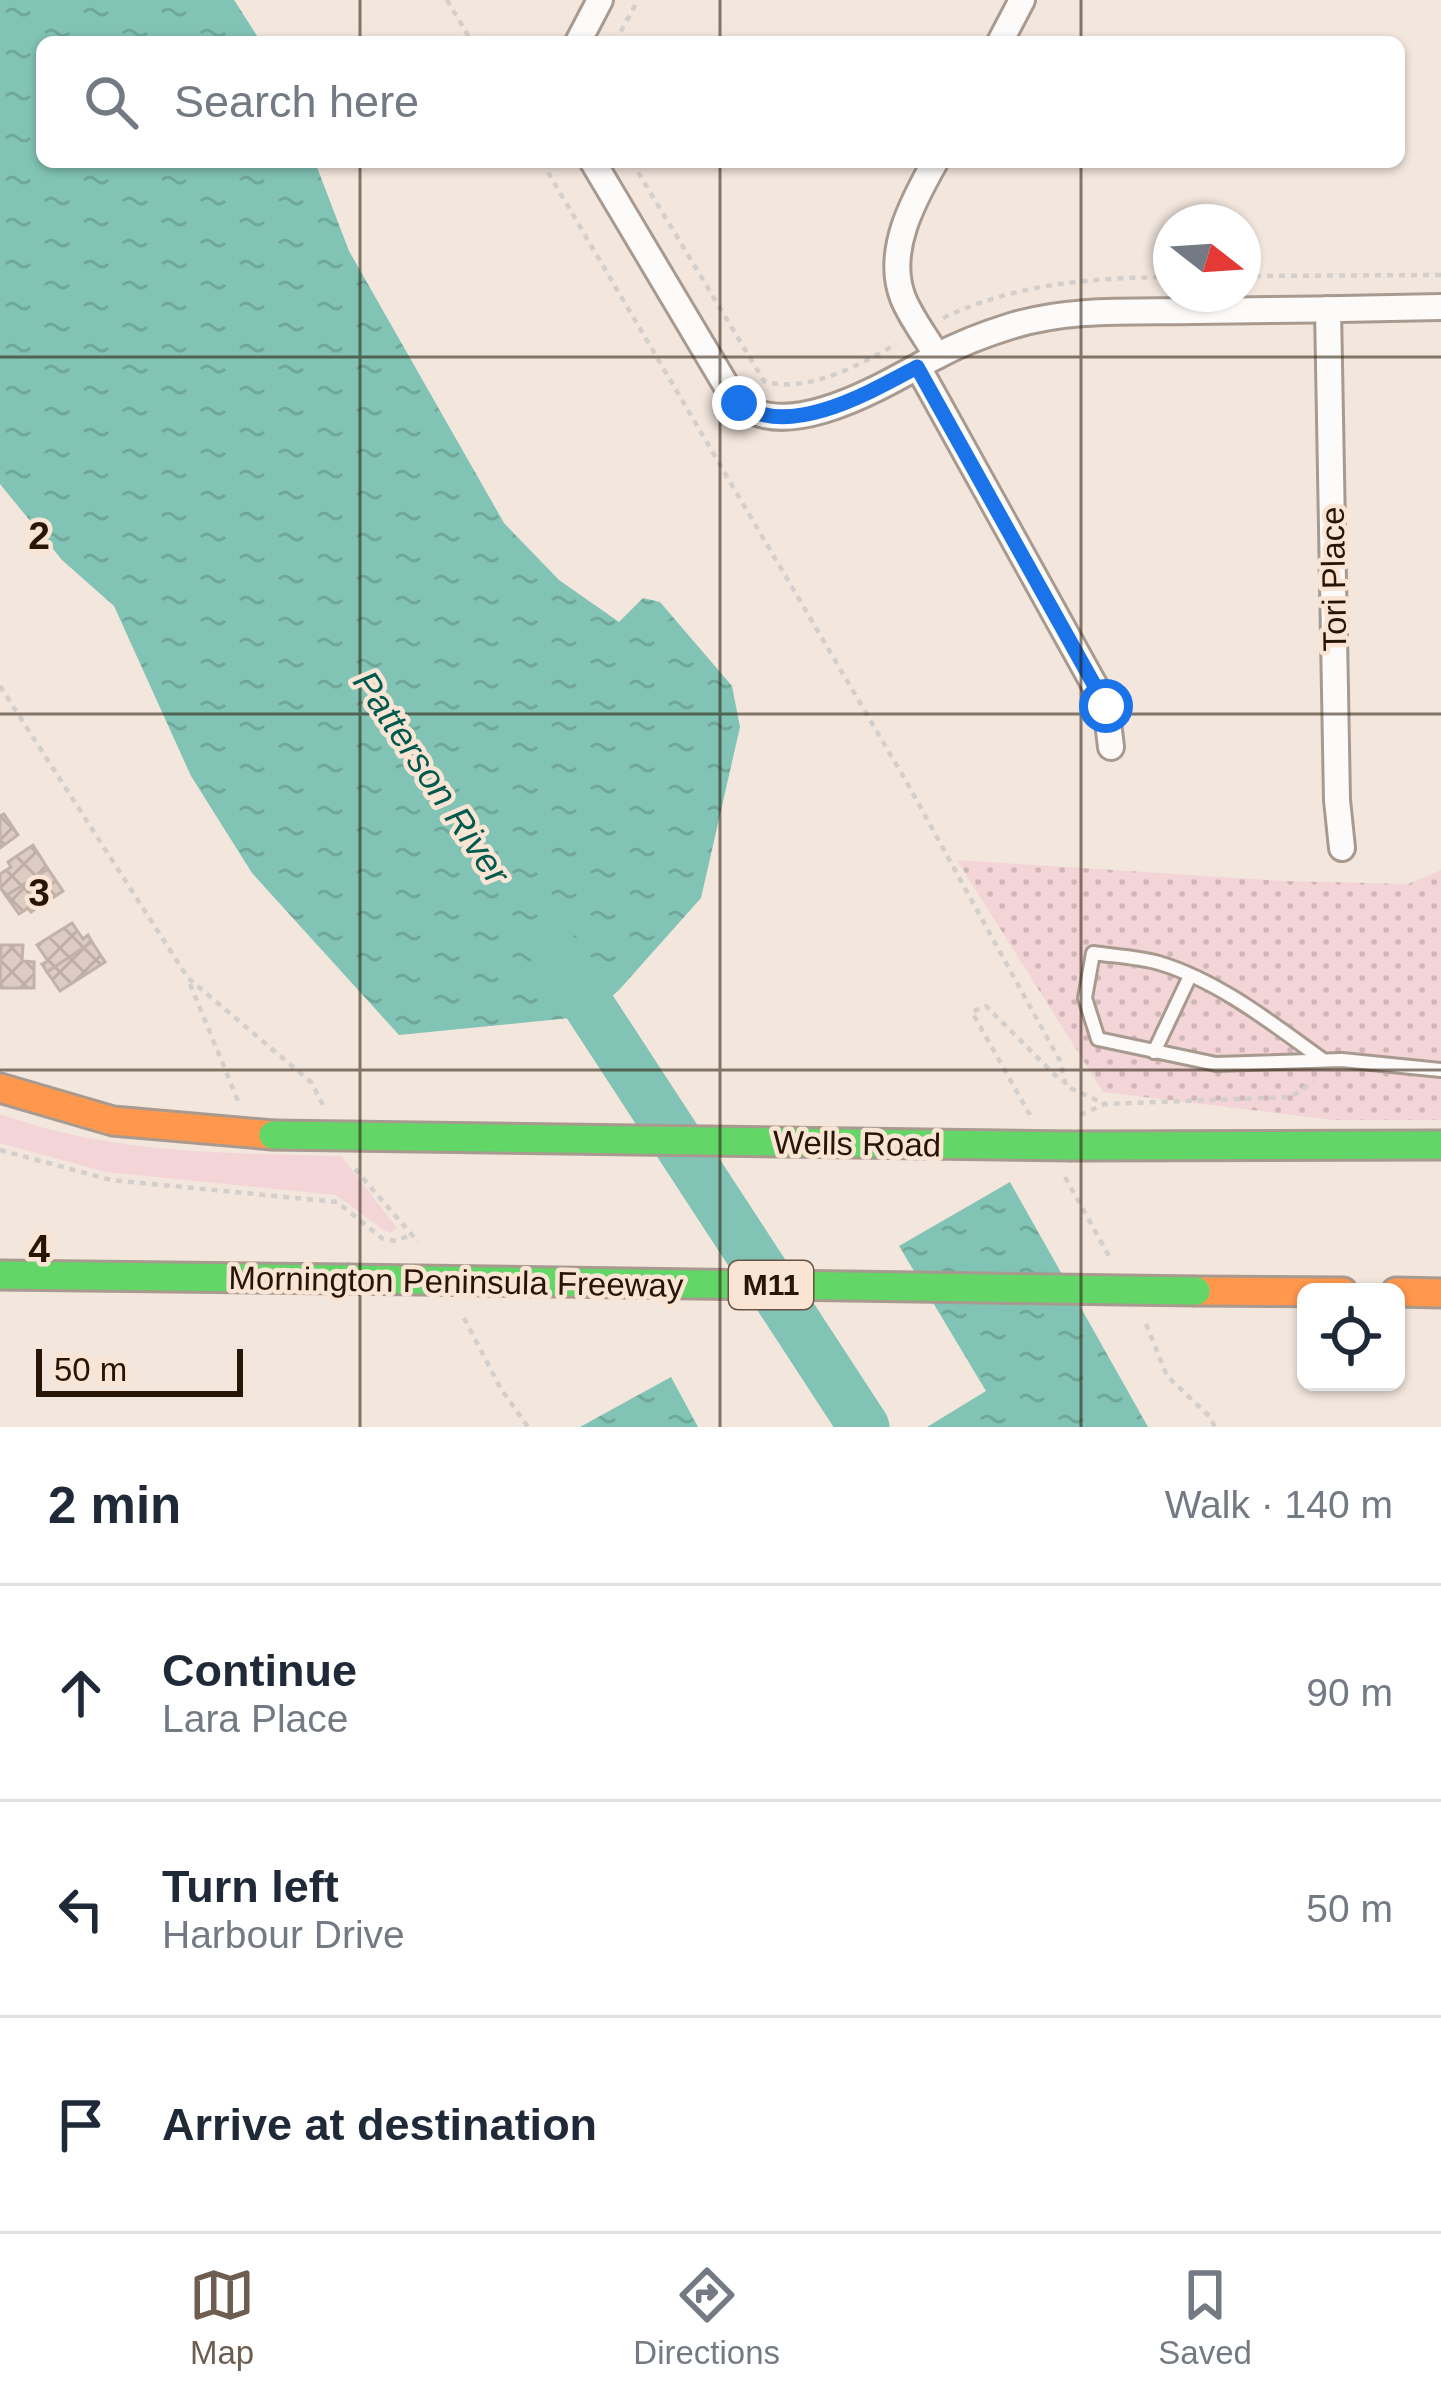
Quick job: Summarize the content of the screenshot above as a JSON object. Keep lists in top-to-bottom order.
{
  "streets": {
    "main road": ["Wells Road", "Mornington Peninsula Freeway", "M11"],
    "street": ["Tori Place"]
  },
  "water": ["Patterson River"],
  "scale_bar": "50 m",
  "north": "right",
  "page": {
    "search": "Search here",
    "scale": "50 m",
    "heading": ["2 min", "Walk · 140 m"],
    "list": [
      ["Continue", "Lara Place", "90 m"],
      ["Turn left", "Harbour Drive", "50 m"],
      "Arrive at destination"
    ],
    "nav": ["Map", "Directions", "Saved"]
  },
  "grid": {
    "rows": ["2", "3", "4"]
  }
}
